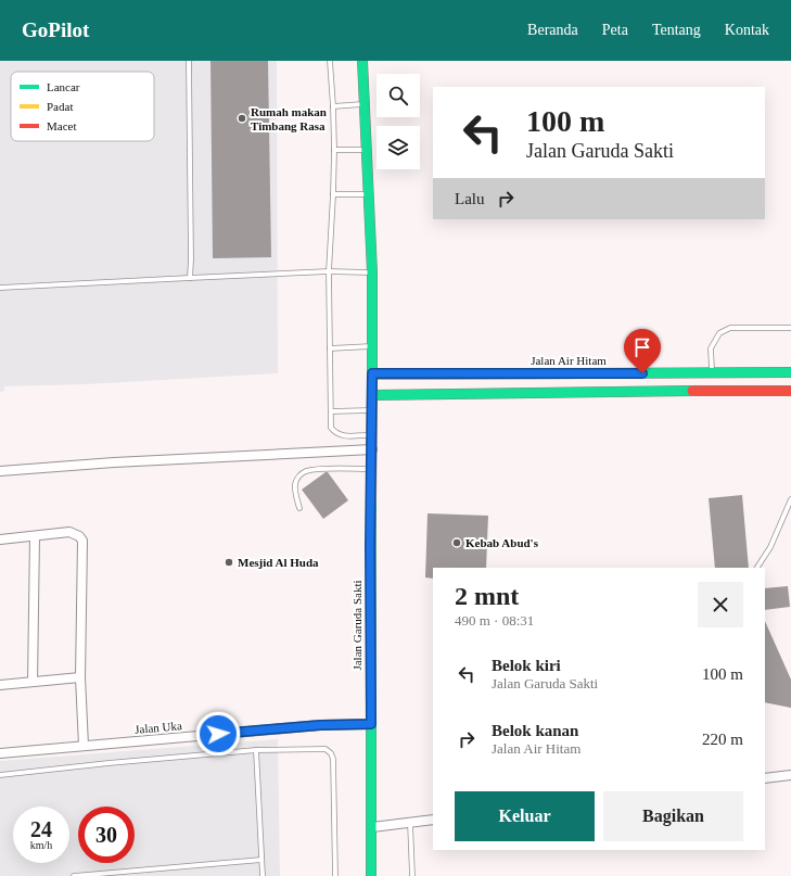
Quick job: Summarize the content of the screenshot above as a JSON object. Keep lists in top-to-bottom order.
{
  "streets": {
    "main road": ["Jalan Air Hitam", "Jalan Garuda Sakti"],
    "street": ["Jalan Uka"]
  },
  "crossings": [
    ["Jalan Air Hitam", "Jalan Garuda Sakti"],
    ["Jalan Garuda Sakti", "Jalan Uka"]
  ],
  "places": ["Rumah makan Timbang Rasa", "Kebab Abud's", "Mesjid Al Huda"],
  "legend": ["Lancar", "Padat", "Macet"],
  "page": {
    "header": "GoPilot",
    "nav": [
      "Beranda",
      "Peta",
      "Tentang",
      "Kontak"
    ],
    "turn": ["100 m", "Jalan Garuda Sakti"],
    "then": "Lalu",
    "heading": ["2 mnt", "490 m · 08:31"],
    "list": [
      {
        "name": "Belok kiri",
        "note": "Jalan Garuda Sakti",
        "value": "100 m"
      },
      {
        "name": "Belok kanan",
        "note": "Jalan Air Hitam",
        "value": "220 m"
      }
    ],
    "buttons": ["Keluar", "Bagikan"],
    "speed": "24 km/h",
    "limit": "30"
  }
}
